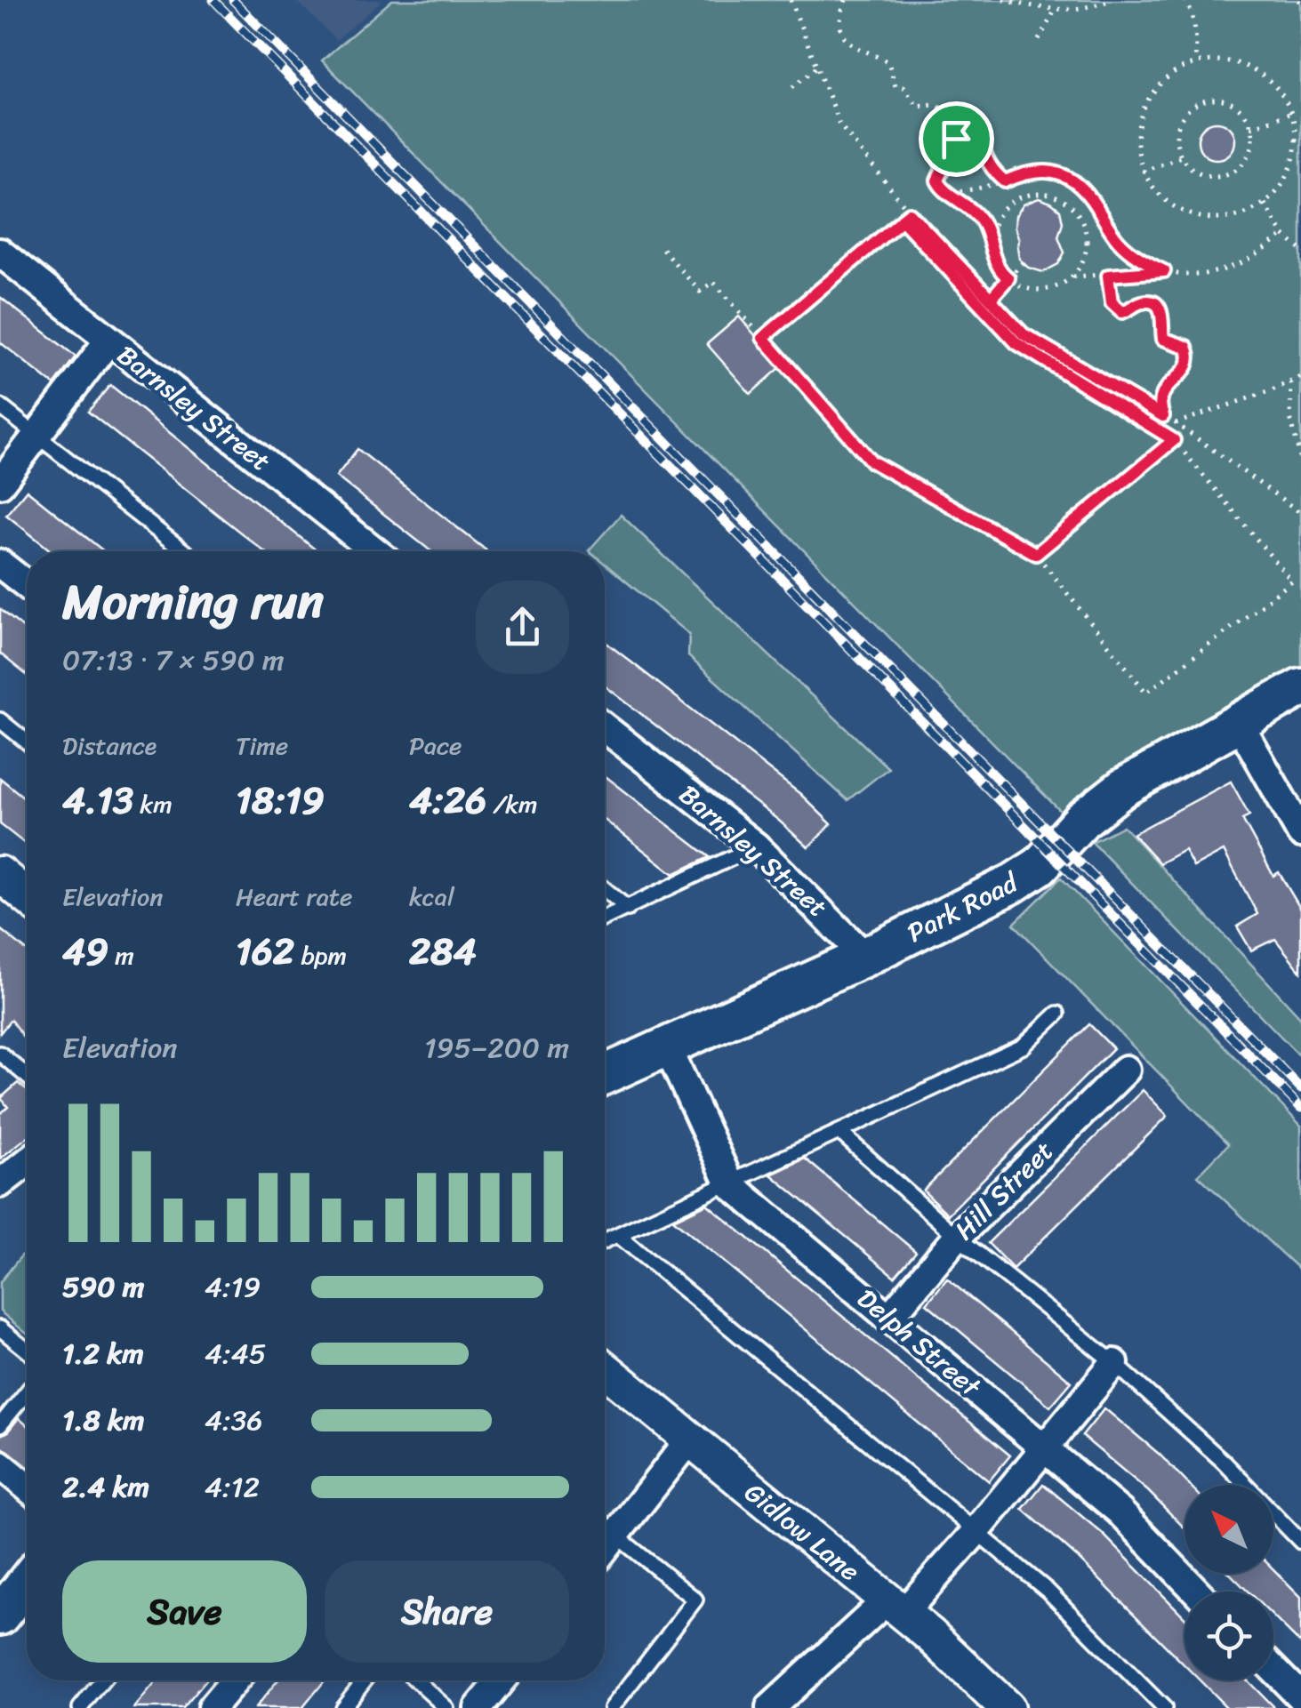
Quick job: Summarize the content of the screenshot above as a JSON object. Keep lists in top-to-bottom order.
{
  "streets": {
    "main road": ["Park Road"],
    "street": [
      "Barnsley Street",
      "Hill Street",
      "Delph Street",
      "Gidlow Lane"
    ]
  },
  "crossings": [
    ["Barnsley Street", "Park Road"],
    ["Park Road", "Delph Street"],
    ["Hill Street", "Delph Street"]
  ],
  "north": "top left",
  "page": {
    "heading": ["Morning run", "07:13 · 7 × 590 m"],
    "stats": [
      ["Distance", "4.13 km"],
      ["Time", "18:19"],
      ["Pace", "4:26 /km"],
      ["Elevation", "49 m"],
      ["Heart rate", "162 bpm"],
      ["kcal", "284"]
    ],
    "chart": ["Elevation", "195–200 m"],
    "list": [
      {
        "name": "590 m",
        "note": "4:19"
      },
      {
        "name": "1.2 km",
        "note": "4:45"
      },
      {
        "name": "1.8 km",
        "note": "4:36"
      },
      {
        "name": "2.4 km",
        "note": "4:12"
      }
    ],
    "buttons": ["Save", "Share"]
  }
}
